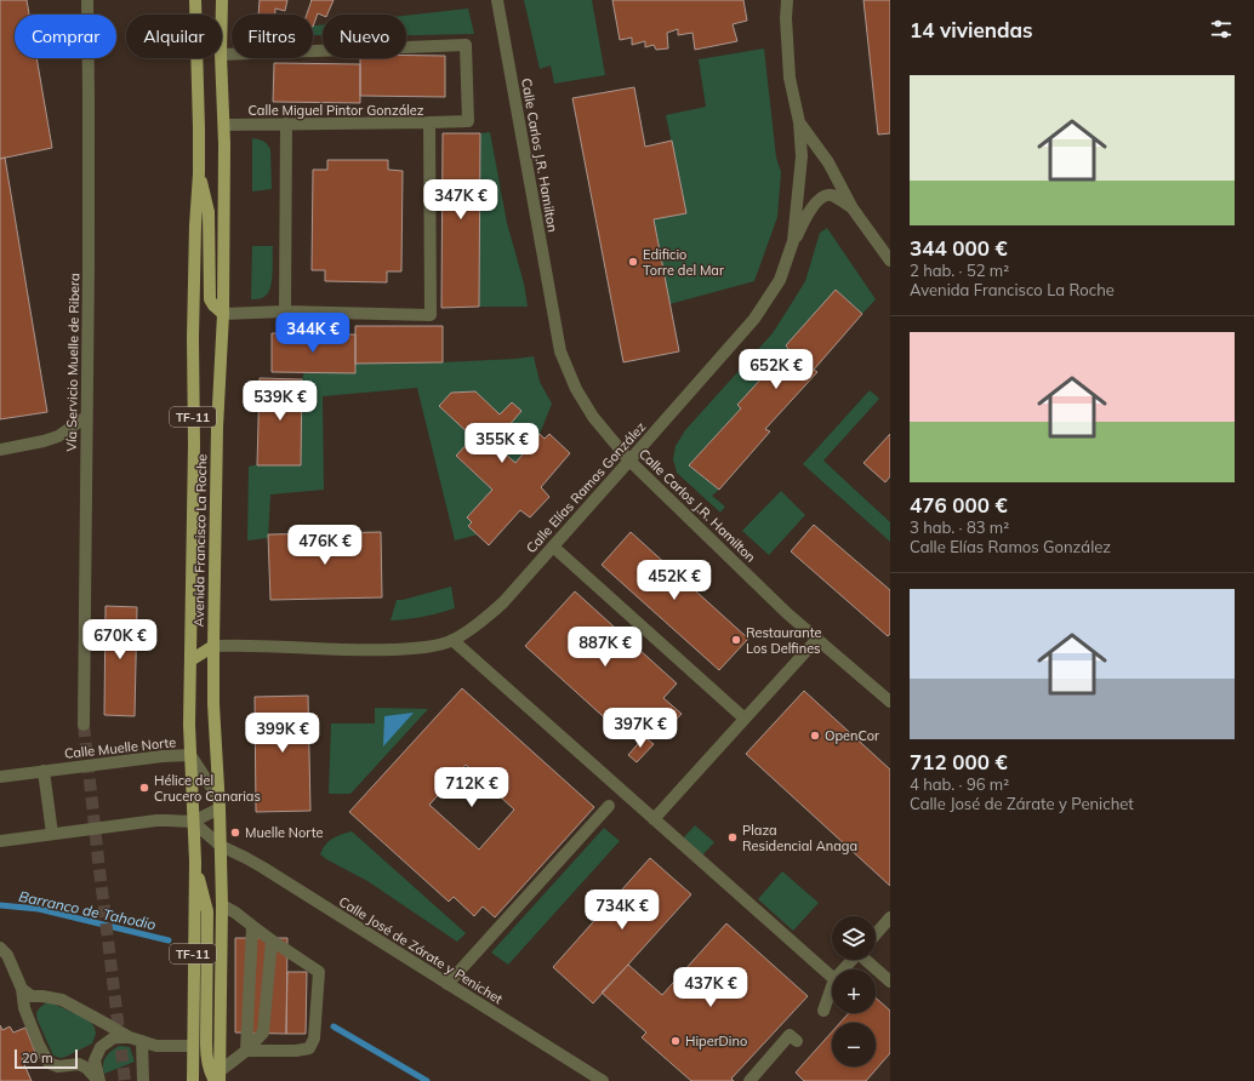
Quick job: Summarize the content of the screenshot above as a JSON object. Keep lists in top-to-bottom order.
{
  "streets": {
    "main road": ["TF-11", "Avenida Francisco La Roche"],
    "street": [
      "Calle Miguel Pintor González",
      "Calle Carlos J.R. Hamilton",
      "Vía Servicio Muelle de Ribera",
      "Calle Elías Ramos González",
      "Calle Muelle Norte",
      "Calle José de Zárate y Penichet"
    ]
  },
  "crossings": [
    ["Calle Miguel Pintor González", "Avenida Francisco La Roche"],
    ["Calle Carlos J.R. Hamilton", "Calle Elías Ramos González"],
    ["Calle Elías Ramos González", "Avenida Francisco La Roche"],
    ["Avenida Francisco La Roche", "Calle Muelle Norte"],
    ["Avenida Francisco La Roche", "Calle José de Zárate y Penichet"]
  ],
  "water": ["Barranco de Tahodio"],
  "places": [
    "Edificio Torre del Mar",
    "Restaurante Los Delfines",
    "OpenCor",
    "Hélice del Crucero Canarias",
    "Muelle Norte",
    "Plaza Residencial Anaga",
    "HiperDino"
  ],
  "scale_bar": "20 m",
  "page": {
    "heading": "14 viviendas",
    "chip": [
      "Comprar",
      "Alquilar",
      "Filtros",
      "Nuevo"
    ],
    "list": [
      {
        "name": "344 000 €",
        "note": "2 hab. · 52 m² · Avenida Francisco La Roche"
      },
      {
        "name": "476 000 €",
        "note": "3 hab. · 83 m² · Calle Elías Ramos González"
      },
      {
        "name": "712 000 €",
        "note": "4 hab. · 96 m² · Calle José de Zárate y Penichet"
      }
    ],
    "price": [
      "347K €",
      "344K €",
      "652K €",
      "539K €",
      "355K €",
      "476K €",
      "452K €",
      "670K €",
      "887K €",
      "397K €",
      "399K €",
      "712K €",
      "734K €",
      "437K €"
    ],
    "map_buttons": ["+", "−"],
    "scale": "20 m"
  }
}
